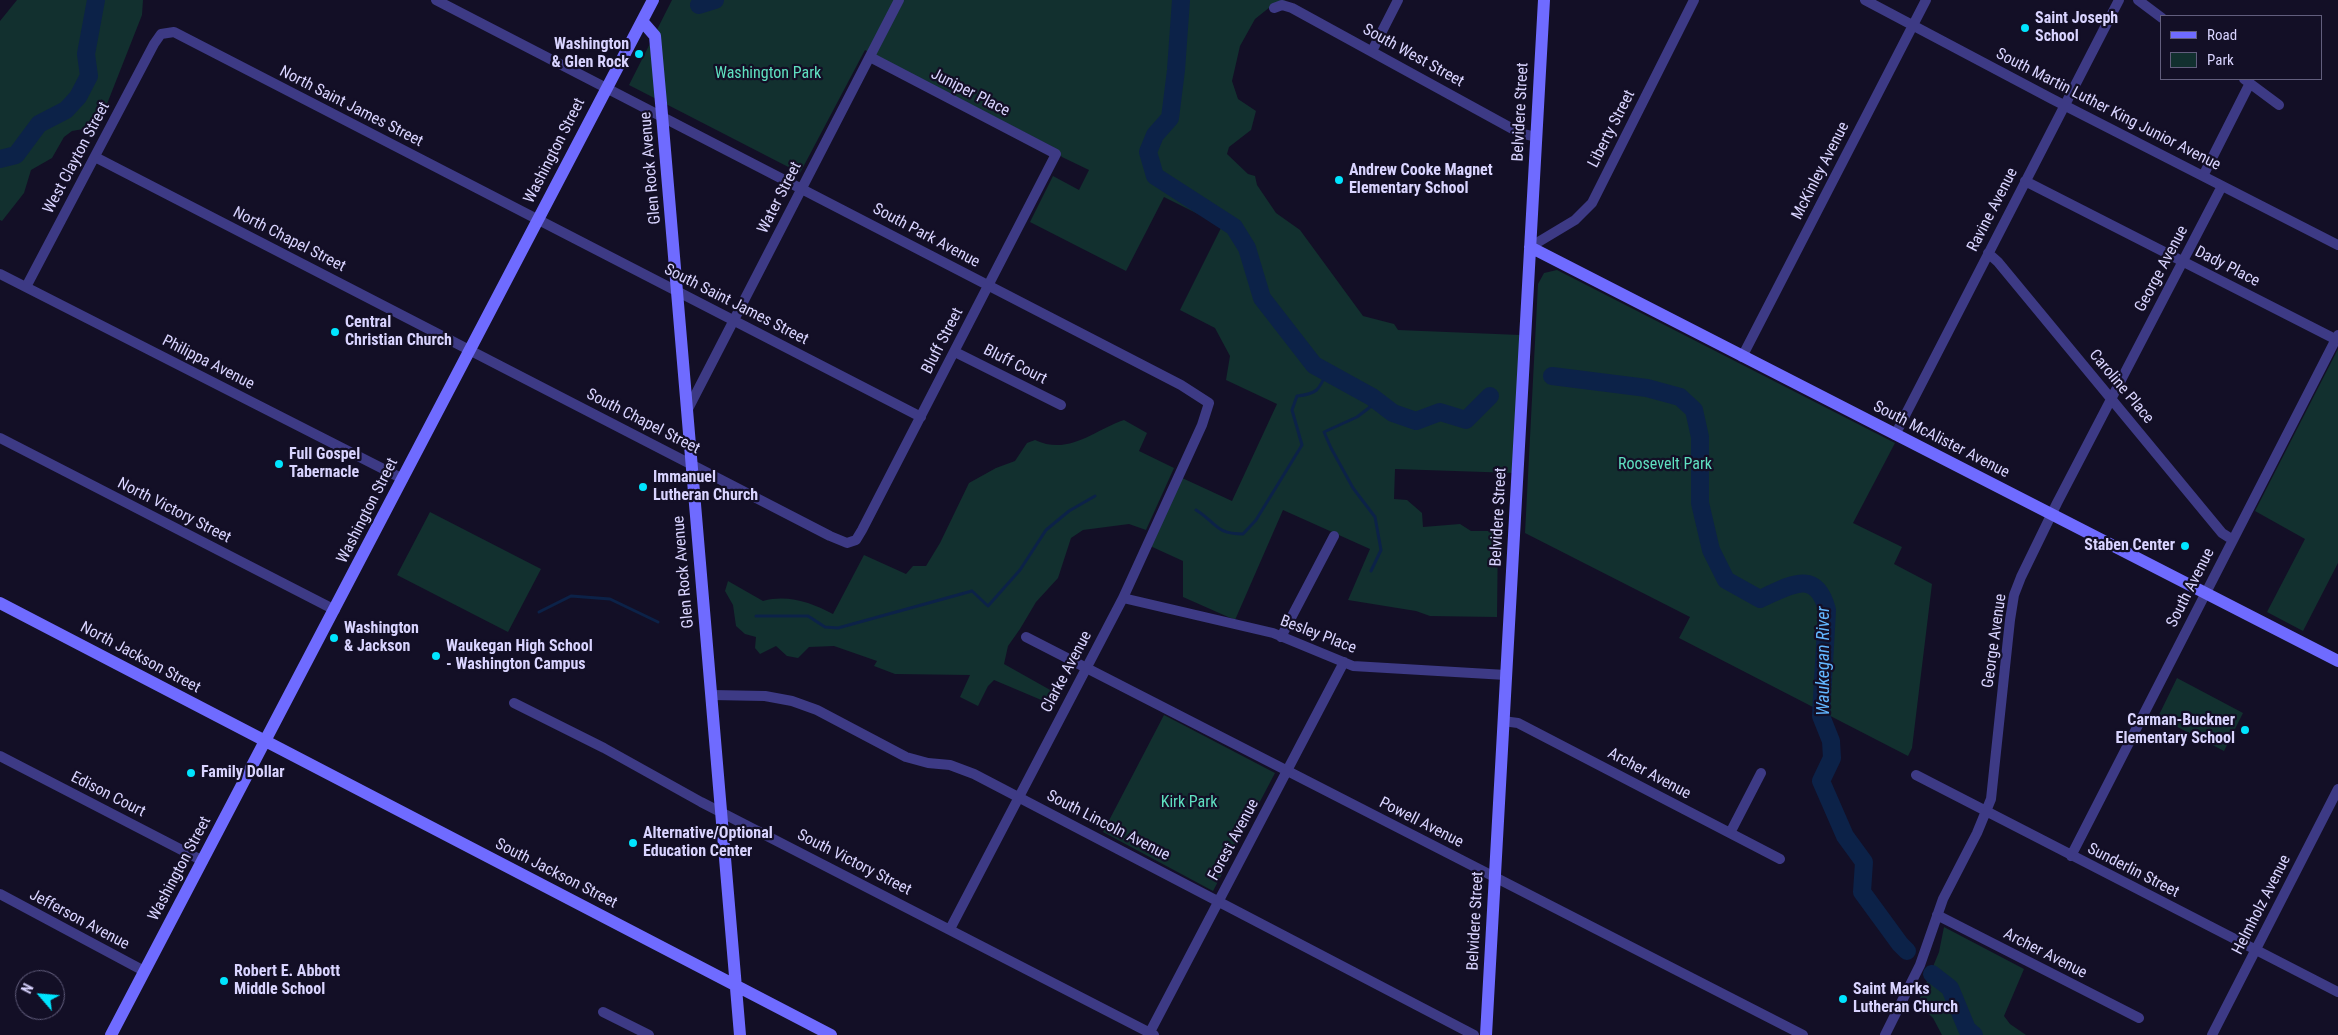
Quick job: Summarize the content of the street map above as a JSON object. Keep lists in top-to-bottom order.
{
  "streets": {
    "street": [
      "South West Street",
      "Juniper Place",
      "North Saint James Street",
      "South Martin Luther King Junior Avenue",
      "Belvidere Street",
      "Liberty Street",
      "Washington Street",
      "West Clayton Street",
      "Glen Rock Avenue",
      "McKinley Avenue",
      "Water Street",
      "Ravine Avenue",
      "South Park Avenue",
      "North Chapel Street",
      "Dady Place",
      "George Avenue",
      "South Saint James Street",
      "Bluff Street",
      "Philippa Avenue",
      "Bluff Court",
      "Caroline Place",
      "South Chapel Street",
      "South McAlister Avenue",
      "North Victory Street",
      "South Avenue",
      "Besley Place",
      "North Jackson Street",
      "Clarke Avenue",
      "Archer Avenue",
      "Edison Court",
      "Powell Avenue",
      "South Lincoln Avenue",
      "Forest Avenue",
      "South Victory Street",
      "Sunderlin Street",
      "South Jackson Street",
      "Helmholz Avenue",
      "Jefferson Avenue"
    ]
  },
  "crossings": [
    ["South West Street", "Belvidere Street"],
    ["Juniper Place", "Water Street"],
    ["Juniper Place", "Bluff Street"],
    ["North Saint James Street", "Washington Street"],
    ["North Saint James Street", "West Clayton Street"],
    ["North Saint James Street", "South Saint James Street"],
    ["South Martin Luther King Junior Avenue", "McKinley Avenue"],
    ["South Martin Luther King Junior Avenue", "Ravine Avenue"],
    ["South Martin Luther King Junior Avenue", "George Avenue"],
    ["Belvidere Street", "Liberty Street"],
    ["Belvidere Street", "South McAlister Avenue"],
    ["Belvidere Street", "Besley Place"],
    ["Belvidere Street", "Archer Avenue"],
    ["Belvidere Street", "Powell Avenue"],
    ["Liberty Street", "South McAlister Avenue"],
    ["Washington Street", "Glen Rock Avenue"],
    ["Washington Street", "South Park Avenue"],
    ["Washington Street", "North Chapel Street"],
    ["Washington Street", "South Saint James Street"],
    ["Washington Street", "Philippa Avenue"],
    ["Washington Street", "South Chapel Street"],
    ["Washington Street", "North Victory Street"],
    ["Washington Street", "North Jackson Street"],
    ["Washington Street", "Edison Court"],
    ["Washington Street", "South Jackson Street"],
    ["Washington Street", "Jefferson Avenue"],
    ["West Clayton Street", "North Chapel Street"],
    ["West Clayton Street", "Philippa Avenue"],
    ["Glen Rock Avenue", "Water Street"],
    ["Glen Rock Avenue", "South Park Avenue"],
    ["Glen Rock Avenue", "South Saint James Street"],
    ["Glen Rock Avenue", "South Chapel Street"],
    ["Glen Rock Avenue", "South Lincoln Avenue"],
    ["Glen Rock Avenue", "South Victory Street"],
    ["Glen Rock Avenue", "South Jackson Street"],
    ["McKinley Avenue", "South McAlister Avenue"],
    ["Water Street", "South Park Avenue"],
    ["Water Street", "South Saint James Street"],
    ["Ravine Avenue", "Dady Place"],
    ["Ravine Avenue", "Caroline Place"],
    ["Ravine Avenue", "South McAlister Avenue"],
    ["South Park Avenue", "Bluff Street"],
    ["South Park Avenue", "Clarke Avenue"],
    ["North Chapel Street", "South Chapel Street"],
    ["Dady Place", "George Avenue"],
    ["Dady Place", "South Avenue"],
    ["George Avenue", "Caroline Place"],
    ["George Avenue", "South McAlister Avenue"],
    ["George Avenue", "Archer Avenue"],
    ["George Avenue", "Sunderlin Street"],
    ["South Saint James Street", "Bluff Street"],
    ["Bluff Street", "Bluff Court"],
    ["Bluff Street", "South Chapel Street"],
    ["Caroline Place", "South Avenue"],
    ["South McAlister Avenue", "South Avenue"],
    ["South Avenue", "Sunderlin Street"],
    ["Besley Place", "Clarke Avenue"],
    ["Besley Place", "Forest Avenue"],
    ["North Jackson Street", "South Jackson Street"],
    ["Clarke Avenue", "Powell Avenue"],
    ["Clarke Avenue", "South Lincoln Avenue"],
    ["Clarke Avenue", "South Victory Street"],
    ["Powell Avenue", "Forest Avenue"],
    ["South Lincoln Avenue", "Forest Avenue"],
    ["Forest Avenue", "South Victory Street"],
    ["Sunderlin Street", "Helmholz Avenue"]
  ],
  "water": ["Waukegan River"],
  "parks": ["Washington Park", "Roosevelt Park", "Kirk Park"],
  "places": [
    "Saint Joseph School",
    "Washington & Glen Rock",
    "Andrew Cooke Magnet Elementary School",
    "Central Christian Church",
    "Full Gospel Tabernacle",
    "Immanuel Lutheran Church",
    "Staben Center",
    "Washington & Jackson",
    "Waukegan High School - Washington Campus",
    "Carman-Buckner Elementary School",
    "Family Dollar",
    "Alternative/Optional Education Center",
    "Robert E. Abbott Middle School",
    "Saint Marks Lutheran Church"
  ],
  "legend": ["Road", "Park"],
  "north": "top left"
}
